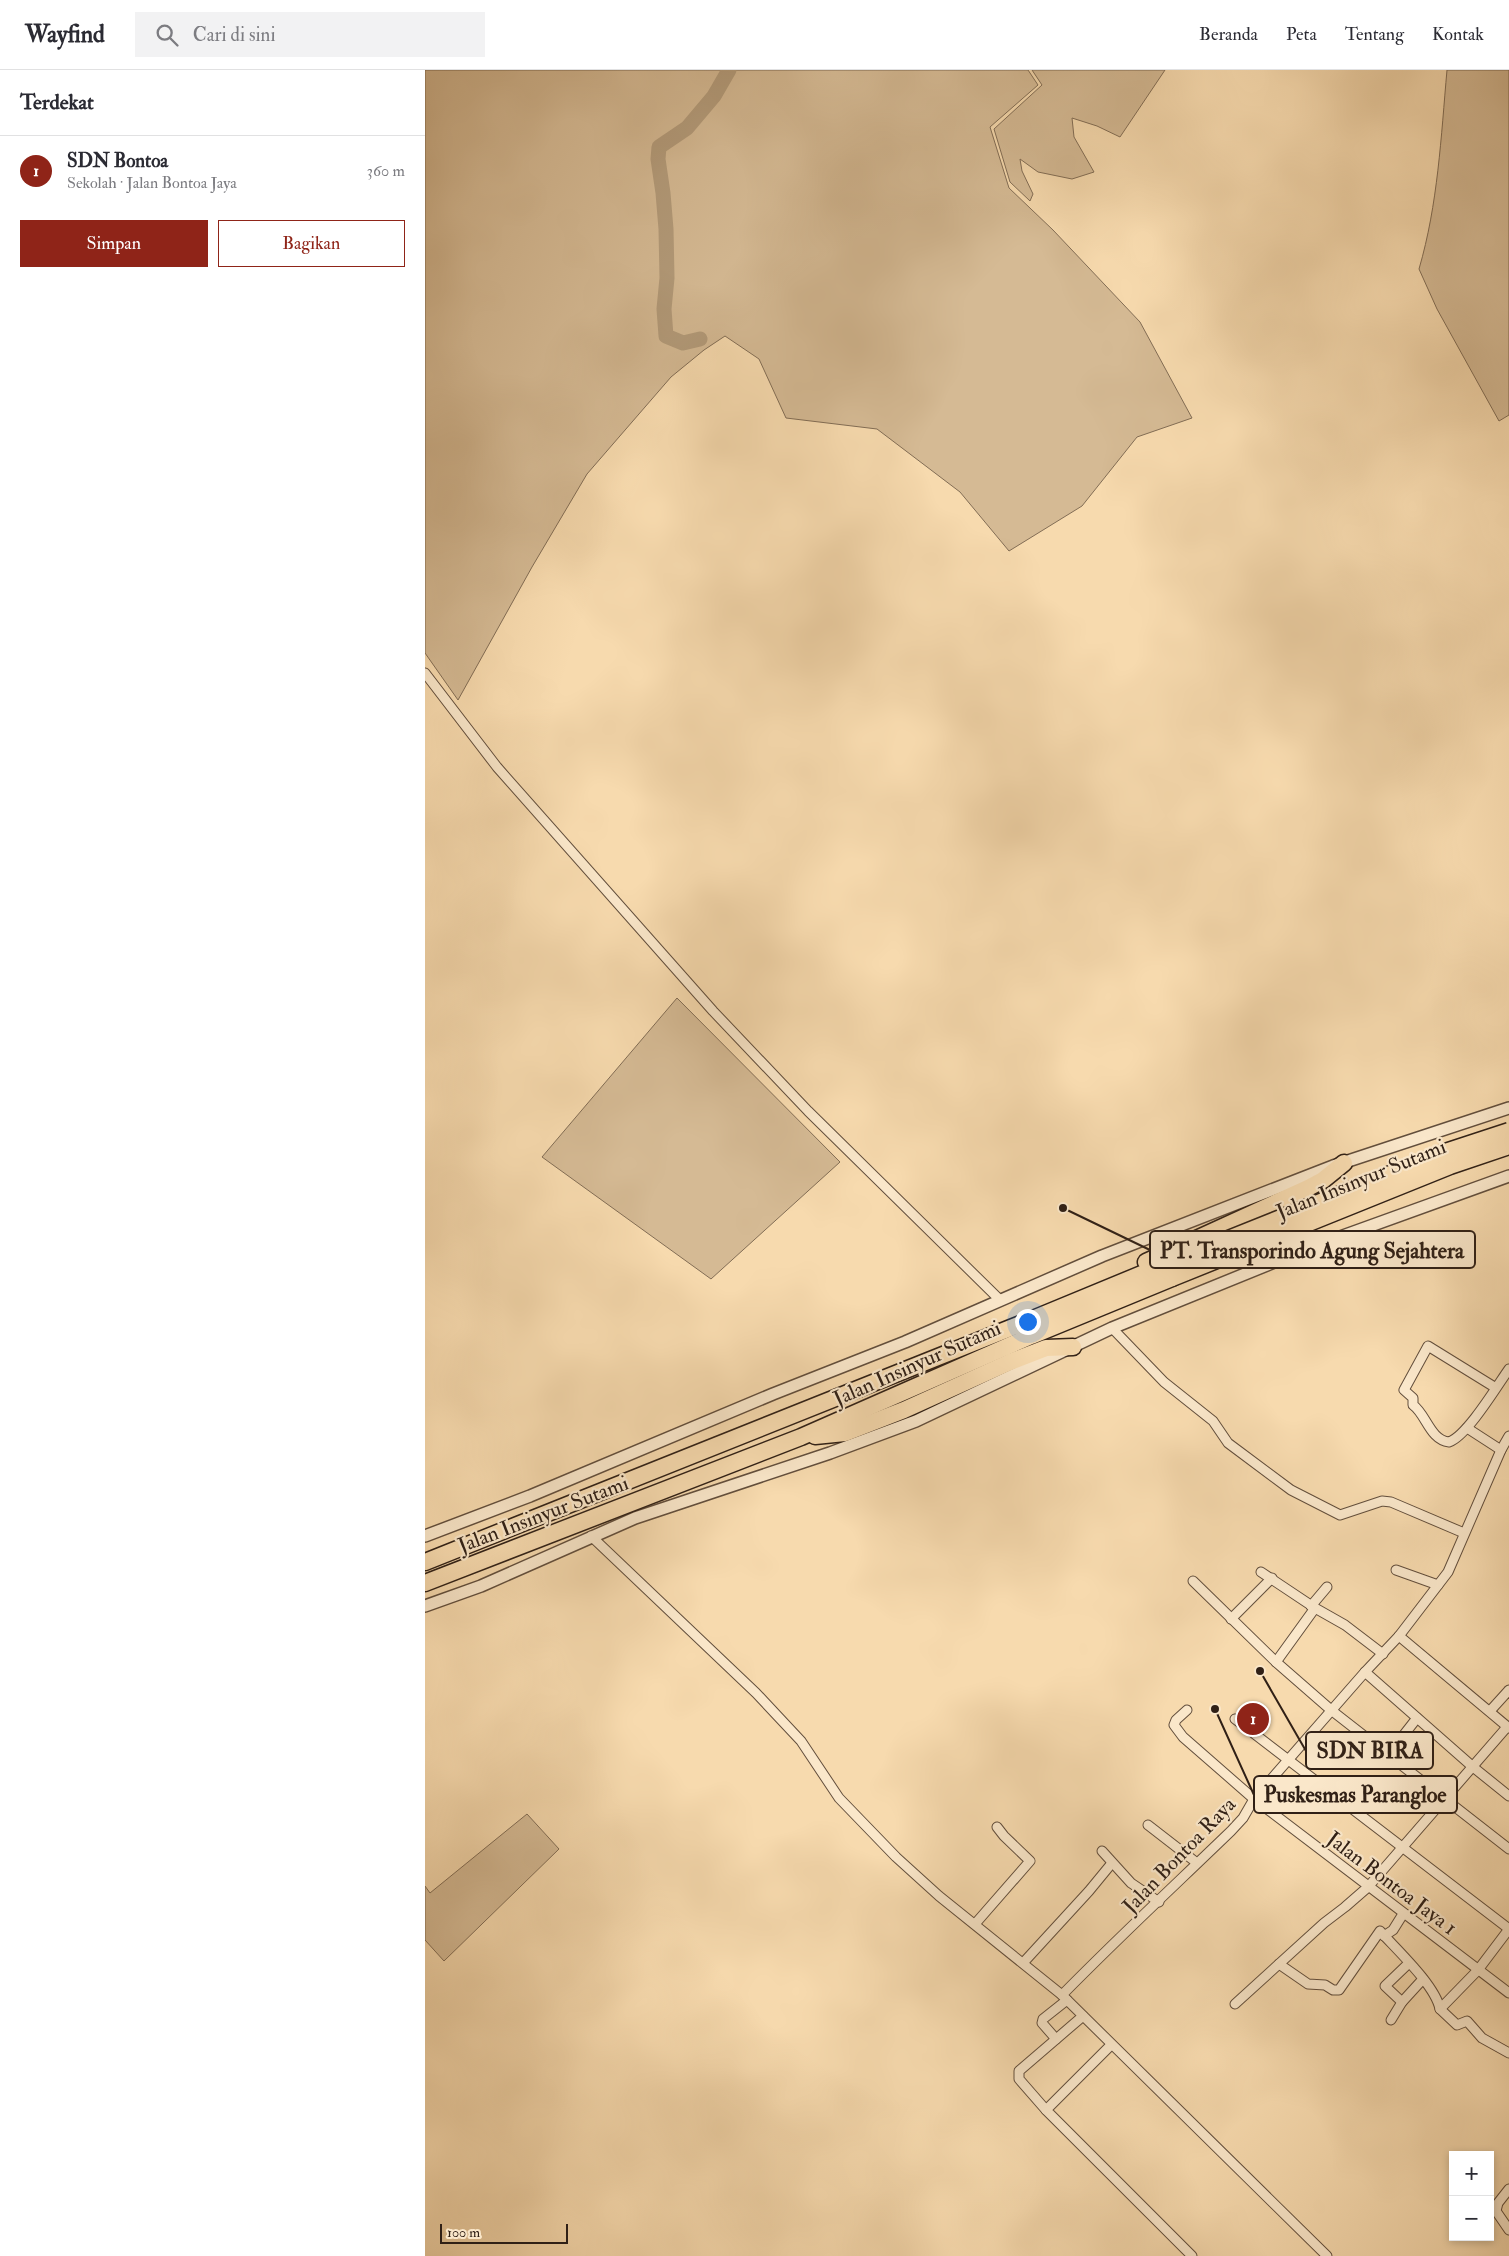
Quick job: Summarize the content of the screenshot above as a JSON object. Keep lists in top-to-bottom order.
{
  "streets": {
    "highway": ["Jalan Insinyur Sutami"],
    "street": ["Jalan Bontoa Raya", "Jalan Bontoa Jaya 1"]
  },
  "crossings": [
    ["Jalan Bontoa Raya", "Jalan Bontoa Jaya 1"]
  ],
  "places": ["PT. Transporindo Agung Sejahtera", "SDN BIRA", "Puskesmas Parangloe"],
  "scale_bar": "100 m",
  "page": {
    "header": "Wayfind",
    "search": "Cari di sini",
    "nav": [
      "Beranda",
      "Peta",
      "Tentang",
      "Kontak"
    ],
    "heading": "Terdekat",
    "list": [
      {
        "mark": "1",
        "name": "SDN Bontoa",
        "note": "Sekolah · Jalan Bontoa Jaya",
        "value": "360 m"
      }
    ],
    "buttons": ["Simpan", "Bagikan"],
    "pins": "1",
    "map_buttons": ["+", "−"],
    "scale": "100 m"
  }
}
